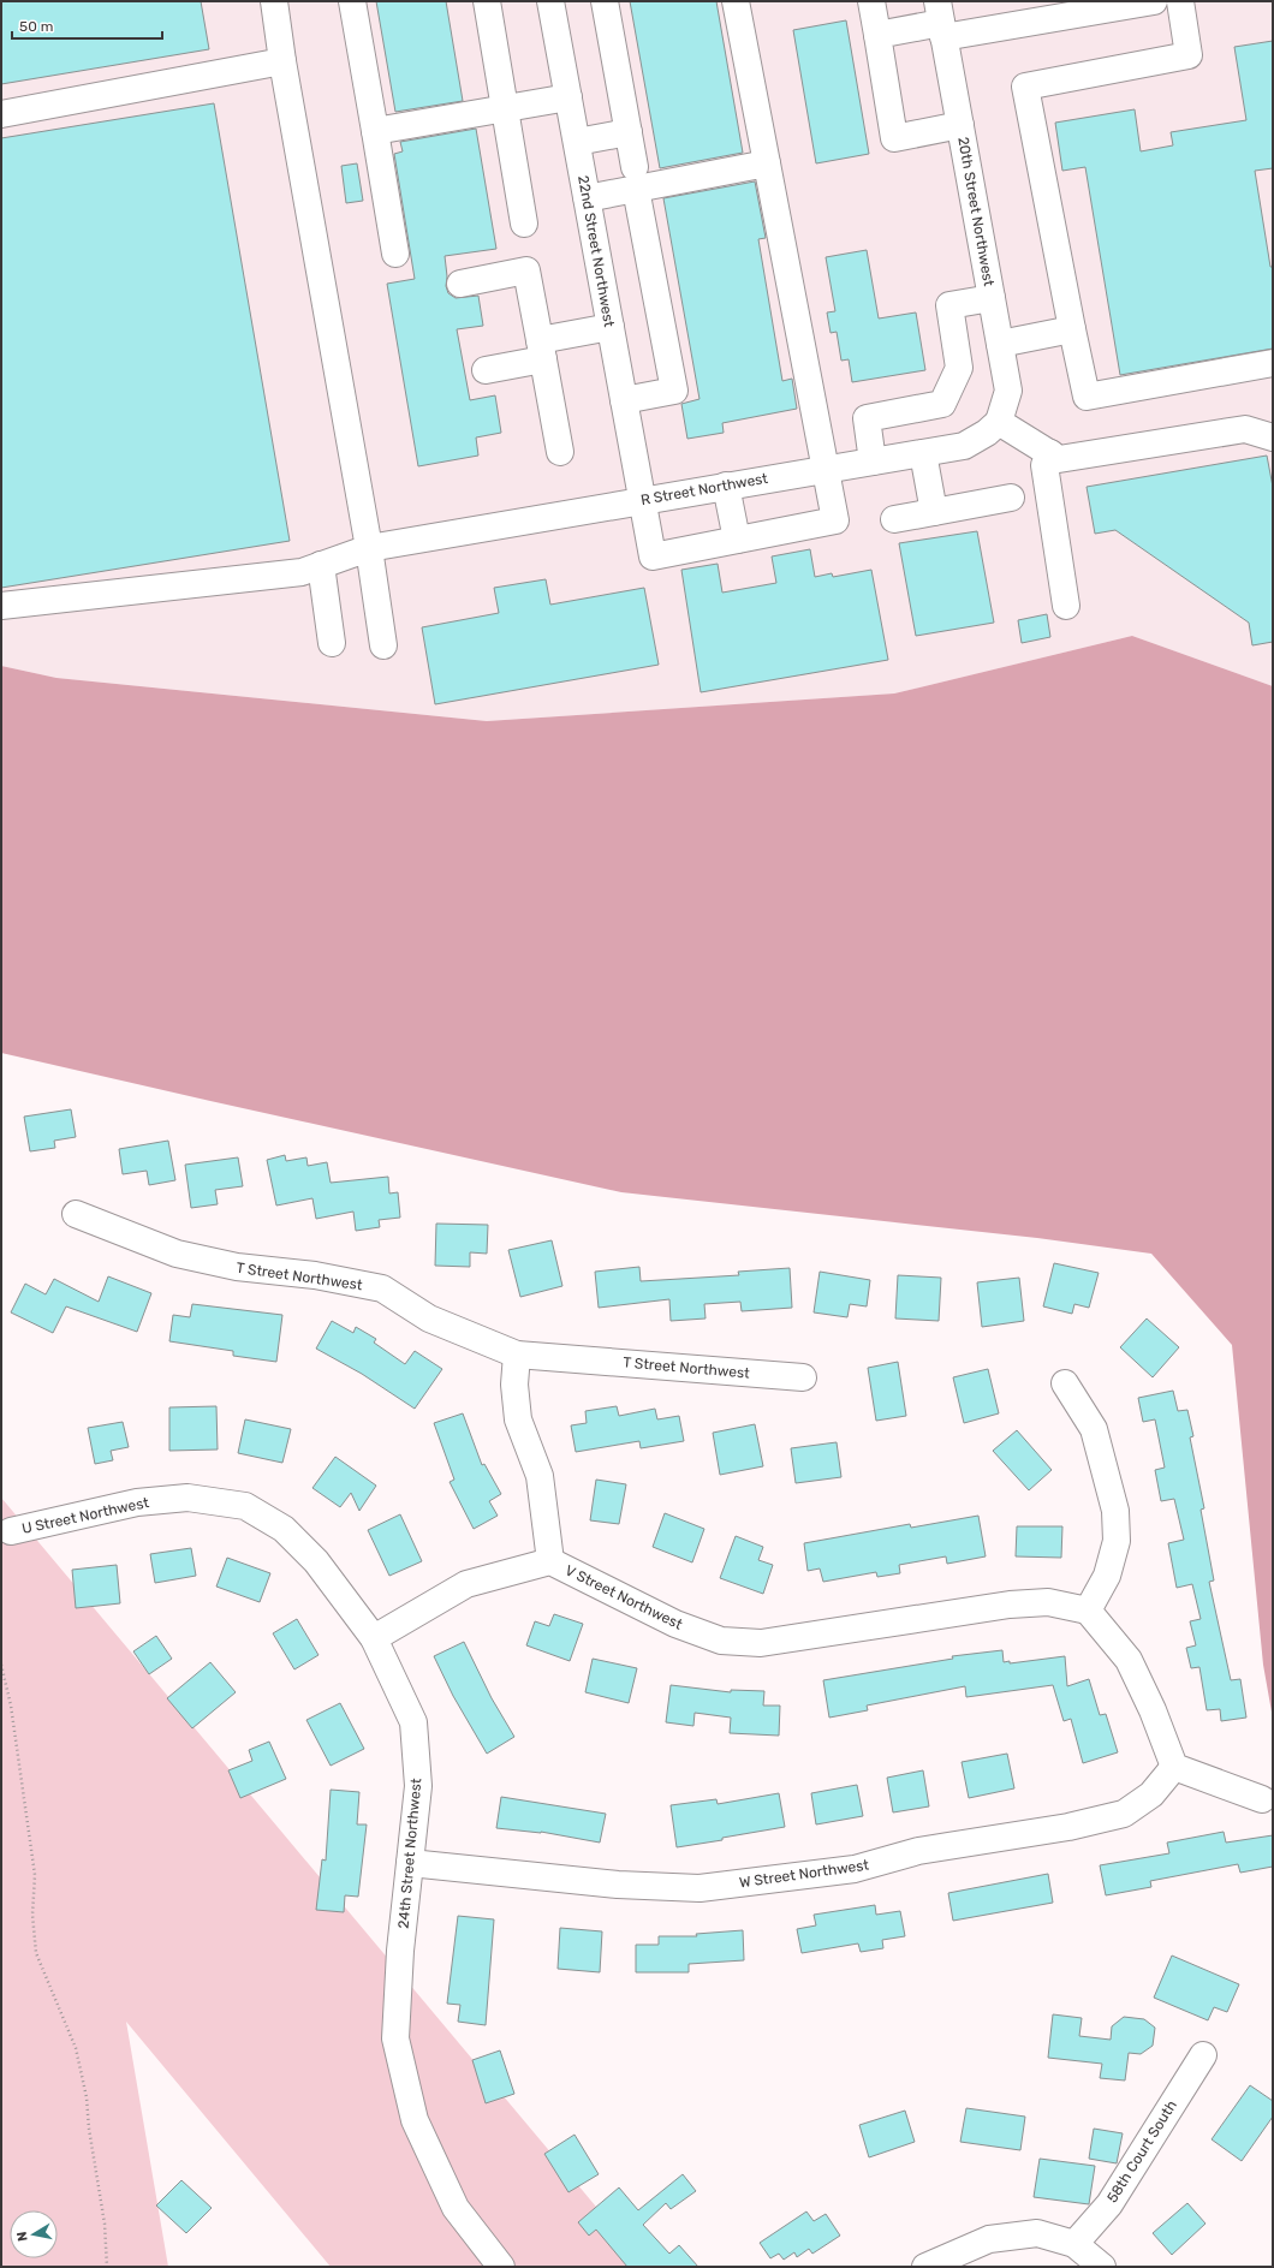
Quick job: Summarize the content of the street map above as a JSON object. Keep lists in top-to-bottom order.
{
  "streets": {
    "street": [
      "20th Street Northwest",
      "22nd Street Northwest",
      "R Street Northwest",
      "T Street Northwest",
      "U Street Northwest",
      "V Street Northwest",
      "24th Street Northwest",
      "W Street Northwest",
      "58th Court South"
    ]
  },
  "crossings": [
    ["20th Street Northwest", "R Street Northwest"],
    ["22nd Street Northwest", "R Street Northwest"],
    ["U Street Northwest", "24th Street Northwest"],
    ["V Street Northwest", "24th Street Northwest"],
    ["24th Street Northwest", "W Street Northwest"]
  ],
  "scale_bar": "50 m",
  "north": "left"
}
